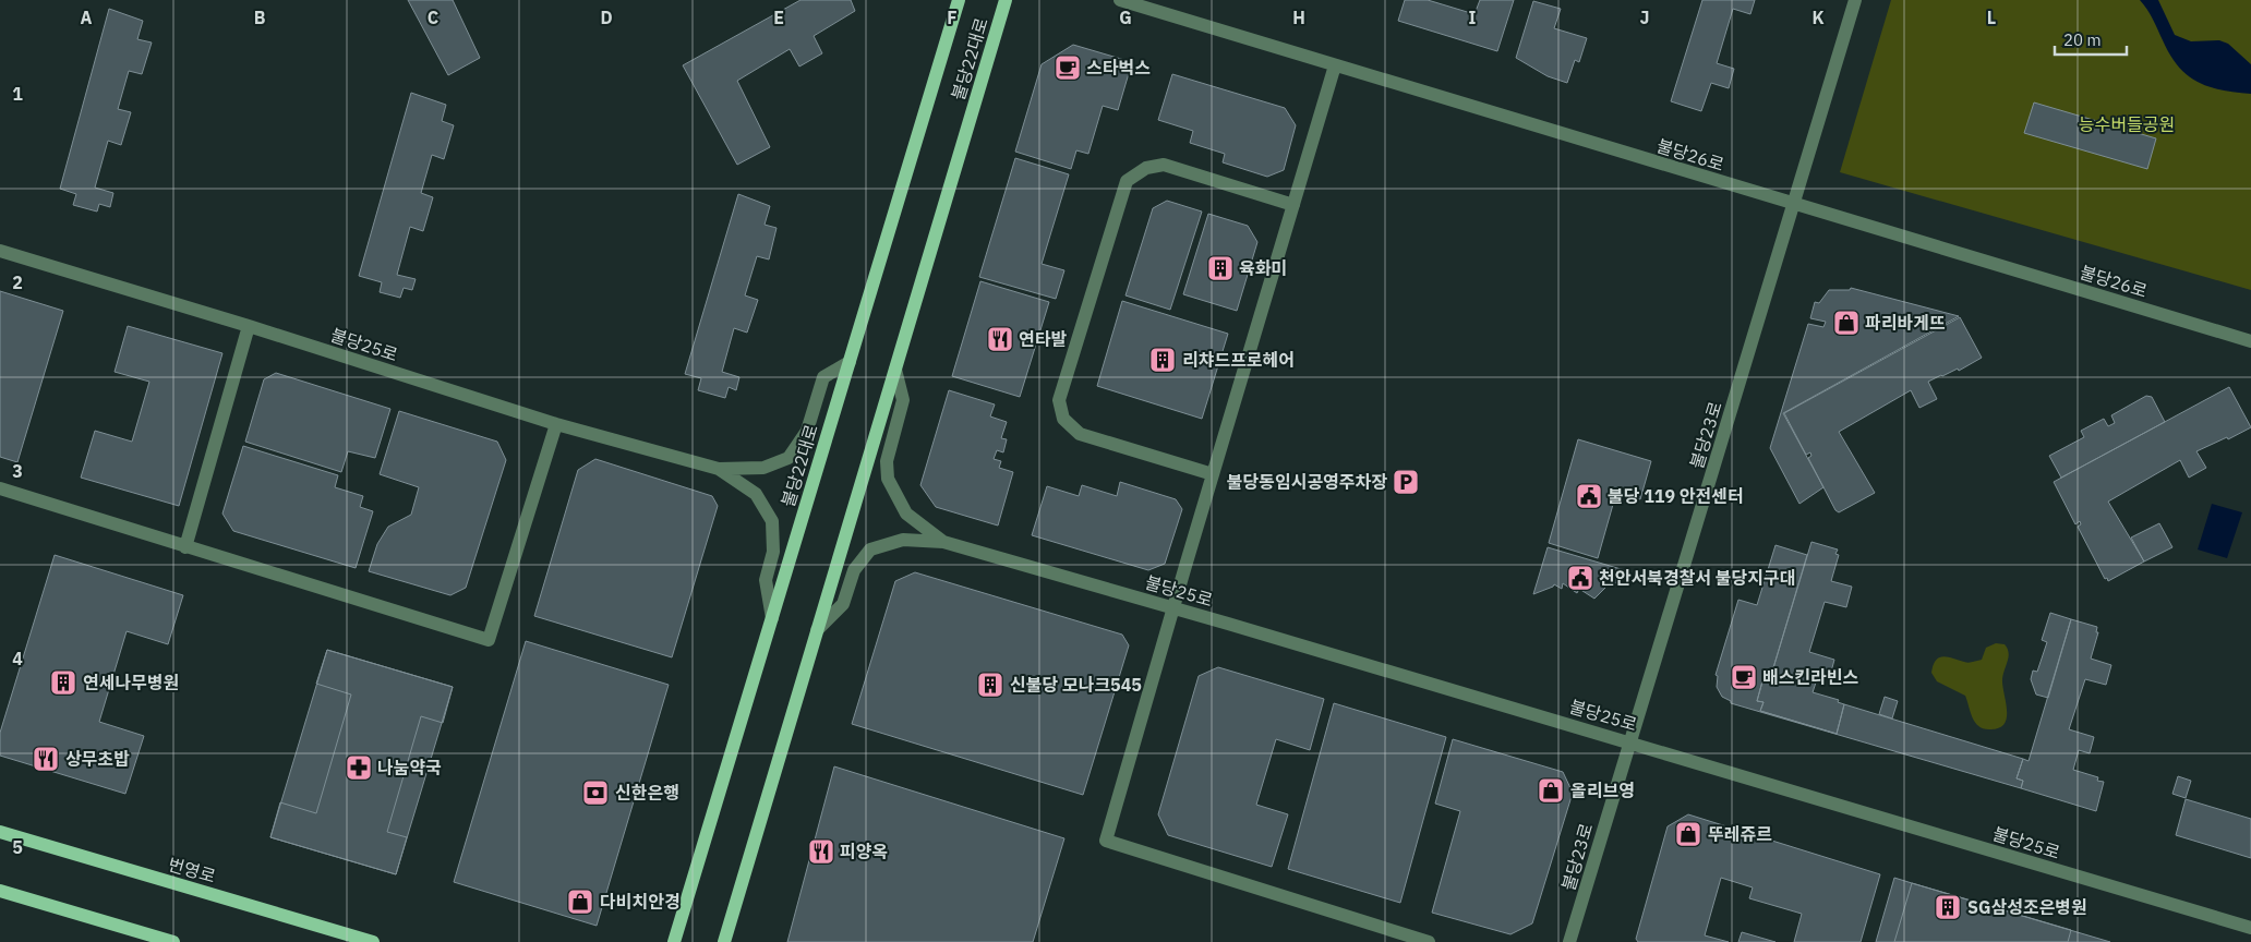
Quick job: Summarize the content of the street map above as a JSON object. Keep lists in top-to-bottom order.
{
  "streets": {
    "main road": ["불당22대로", "번영로"],
    "street": ["불당26로", "불당25로", "불당23로"]
  },
  "crossings": [
    ["불당26로", "불당23로"],
    ["불당25로", "불당23로"]
  ],
  "parks": ["능수버들공원"],
  "places": {
    "cafe": ["스타벅스", "배스킨라빈스"],
    "building": [
      "육화미",
      "리챠드프로헤어",
      "연세나무병원",
      "신불당 모나크545",
      "SG삼성조은병원"
    ],
    "shop": [
      "파리바게뜨",
      "올리브영",
      "뚜레쥬르",
      "다비치안경"
    ],
    "restaurant": ["연타발", "상무초밥", "피양옥"],
    "parking": ["불당동임시공영주차장"],
    "public building": ["불당 119 안전센터", "천안서북경찰서 불당지구대"],
    "pharmacy": ["나눔약국"],
    "bank": ["신한은행"]
  },
  "scale_bar": "20 m",
  "grid": {
    "columns": [
      "A",
      "B",
      "C",
      "D",
      "E",
      "F",
      "G",
      "H",
      "I",
      "J",
      "K",
      "L"
    ],
    "rows": [
      "1",
      "2",
      "3",
      "4",
      "5"
    ]
  }
}
